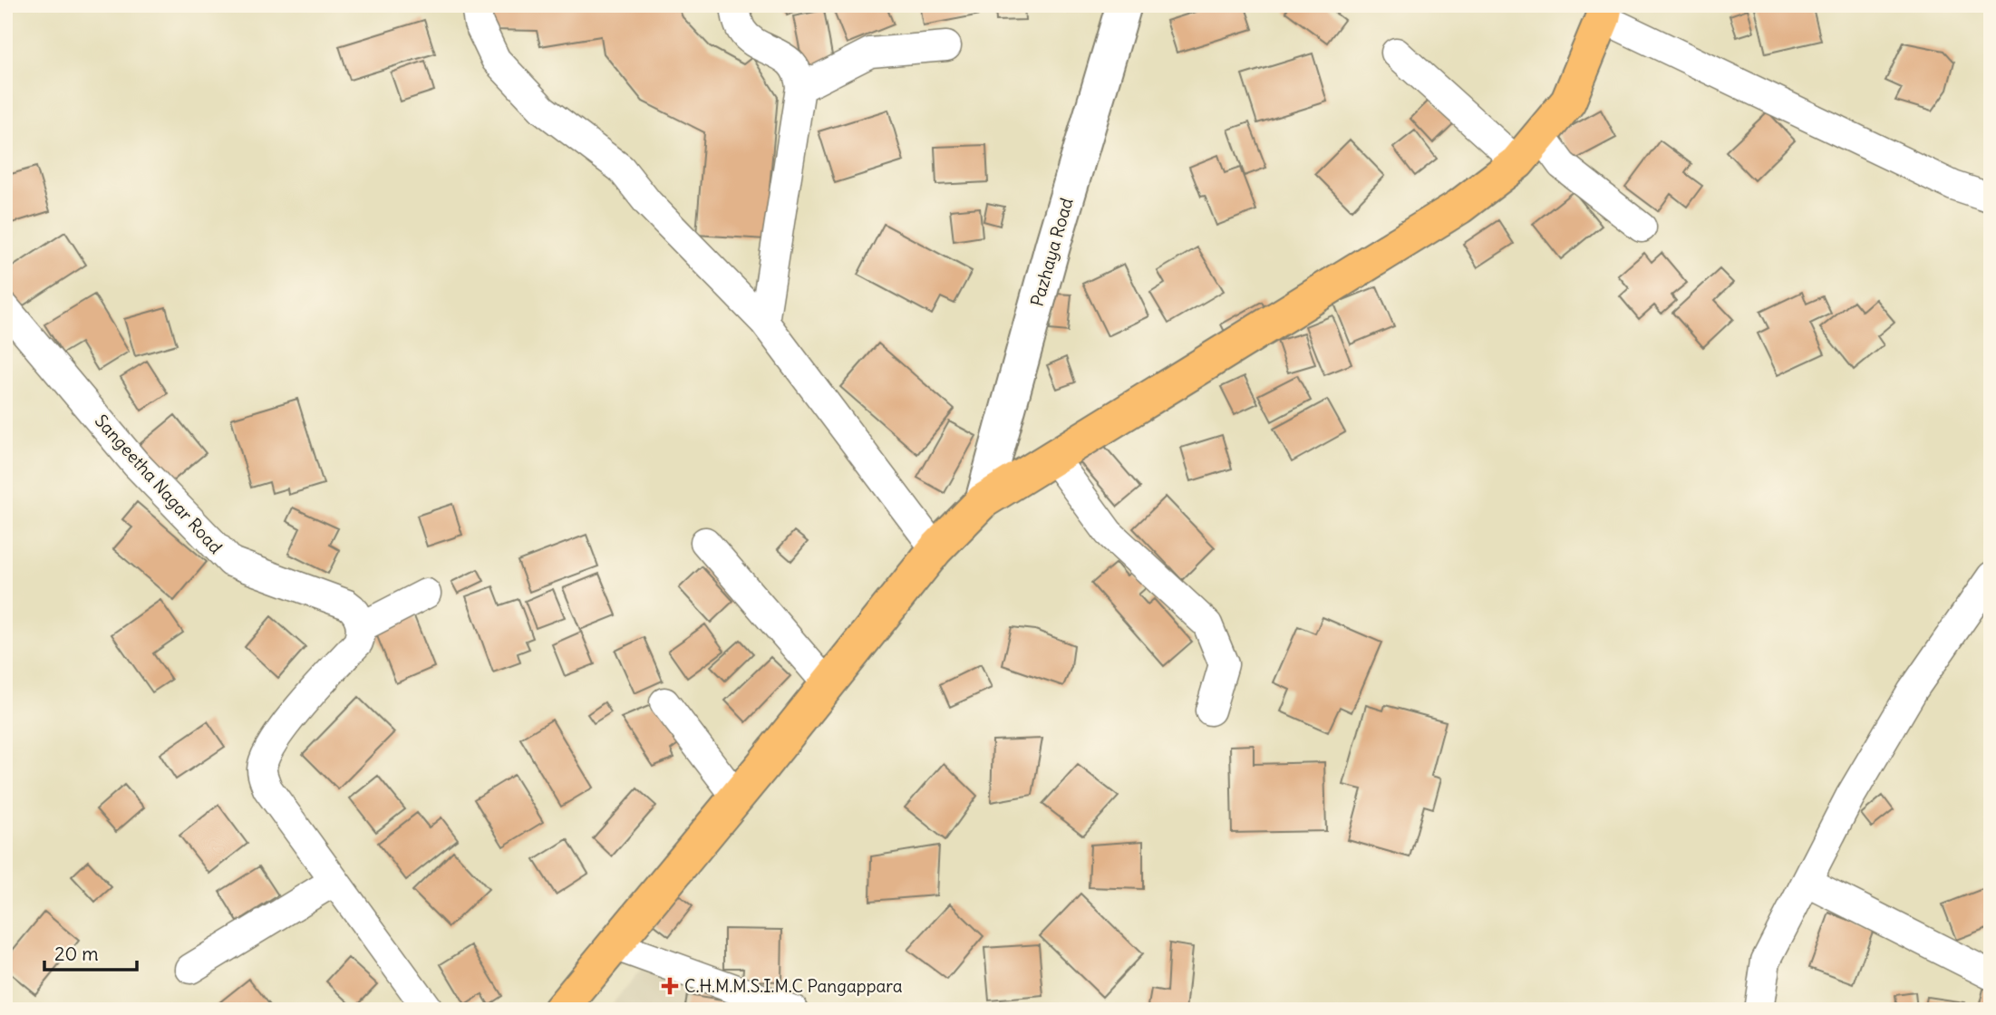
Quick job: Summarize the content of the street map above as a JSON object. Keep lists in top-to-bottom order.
{
  "streets": {
    "street": ["Pazhaya Road", "Sangeetha Nagar Road"]
  },
  "places": {
    "health": ["C.H.M.M.S.I.M.C Pangappara"]
  },
  "scale_bar": "20 m"
}
